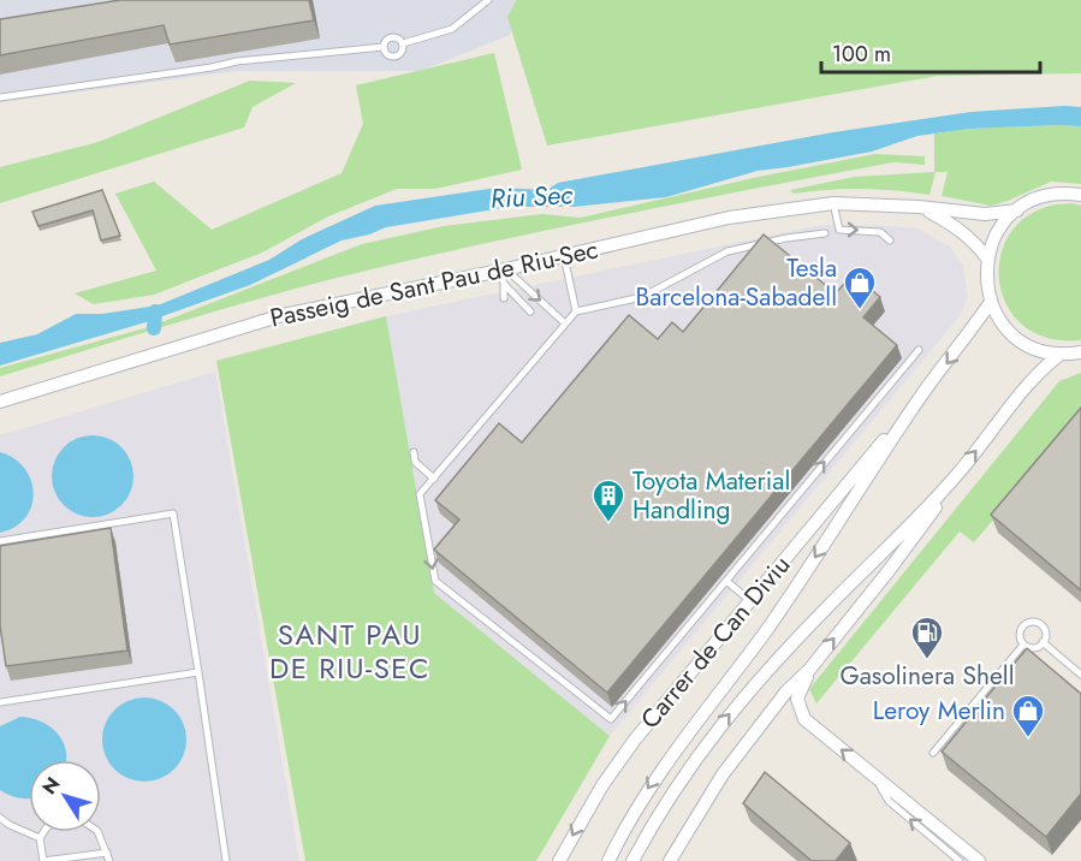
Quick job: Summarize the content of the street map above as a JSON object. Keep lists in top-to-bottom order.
{
  "streets": {
    "street": ["Passeig de Sant Pau de Riu-Sec", "Carrer de Can Diviu"]
  },
  "districts": ["SANT PAU DE RIU-SEC"],
  "water": ["Riu Sec"],
  "places": {
    "shop": ["Tesla Barcelona-Sabadell", "Leroy Merlin"],
    "building": ["Toyota Material Handling"],
    "fuel station": ["Gasolinera Shell"]
  },
  "scale_bar": "100 m",
  "north": "top left"
}
